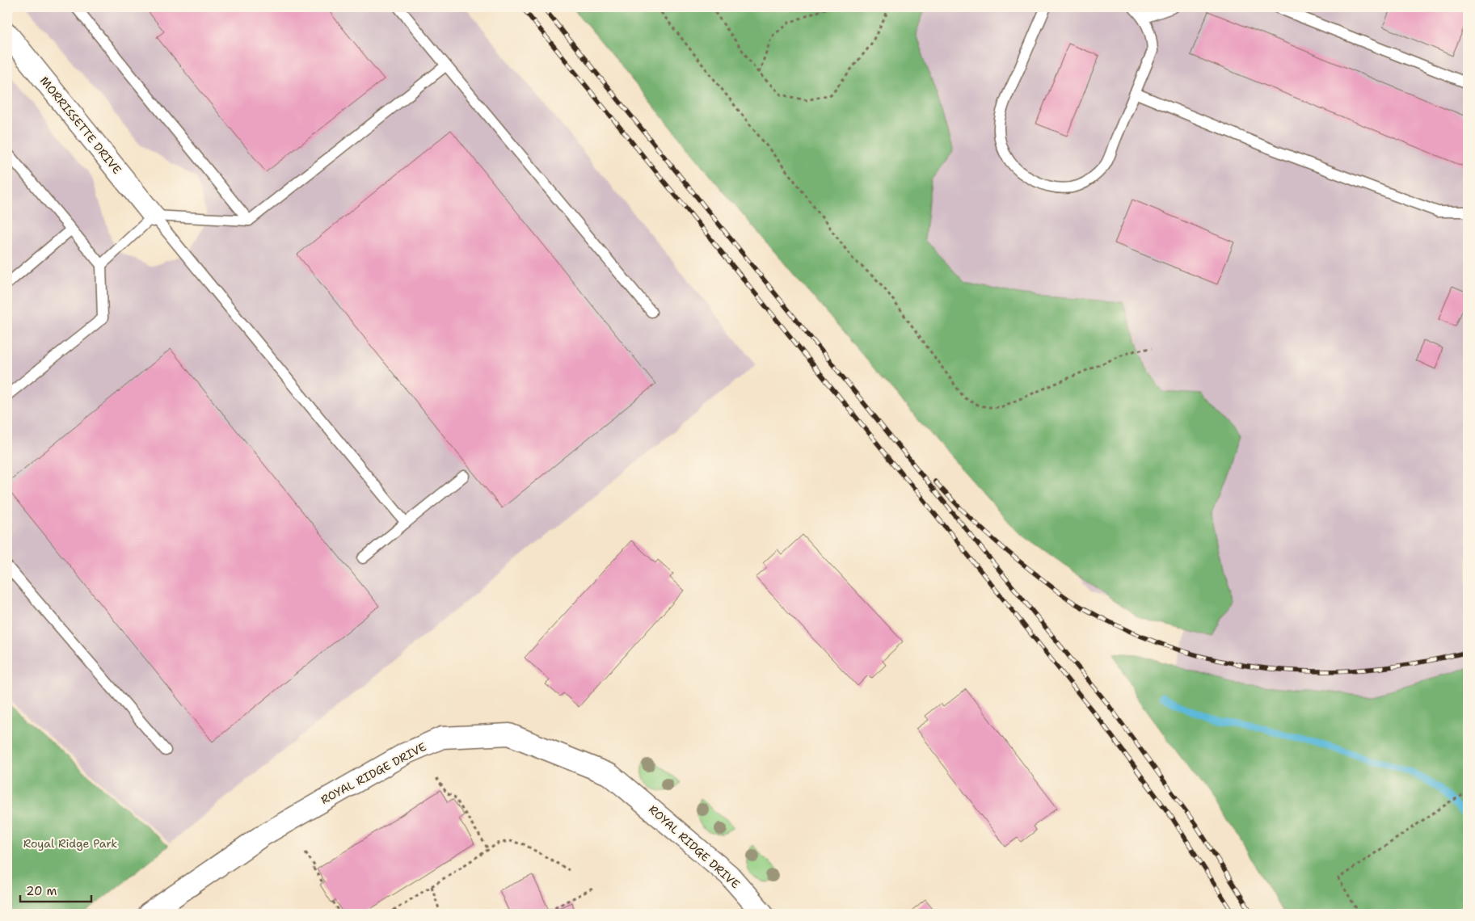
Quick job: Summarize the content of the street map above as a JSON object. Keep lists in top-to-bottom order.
{
  "streets": {
    "street": ["MORRISSETTE DRIVE", "ROYAL RIDGE DRIVE"]
  },
  "parks": ["Royal Ridge Park"],
  "scale_bar": "20 m"
}
